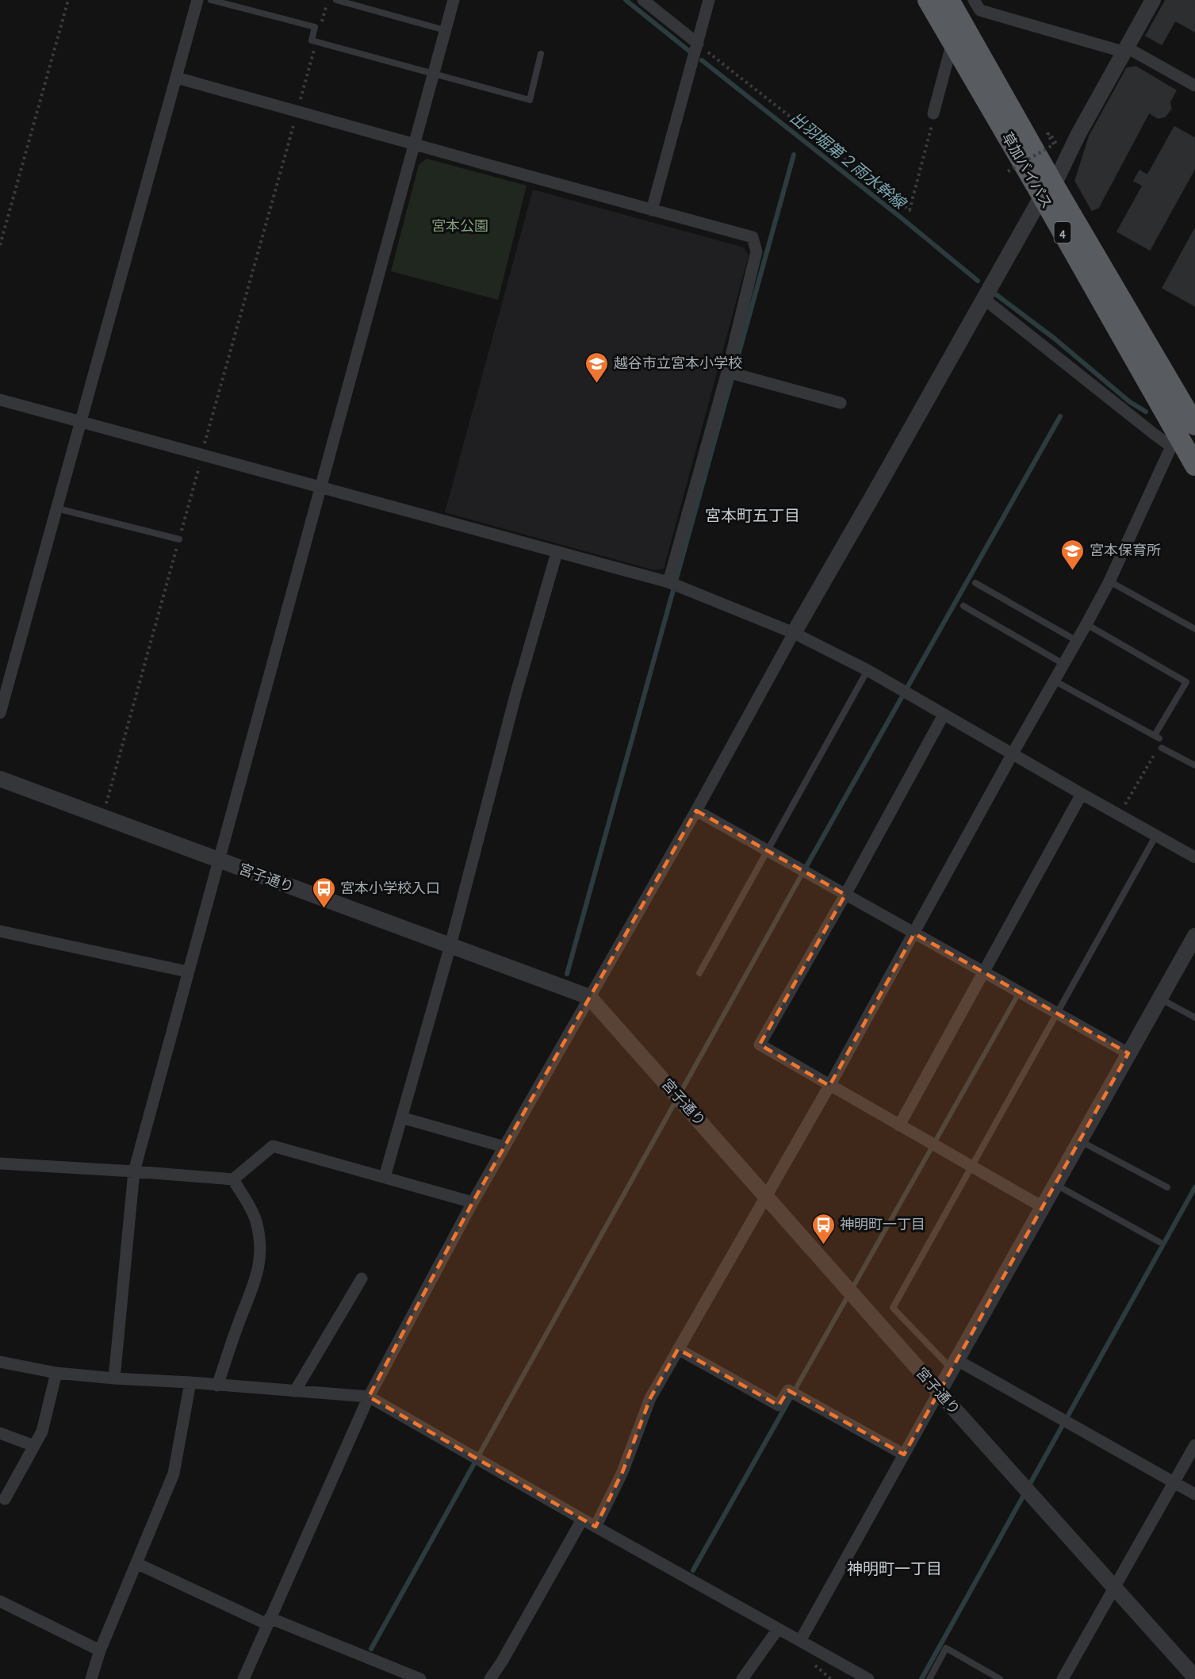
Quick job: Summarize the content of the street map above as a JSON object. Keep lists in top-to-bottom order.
{
  "streets": {
    "highway": ["草加バイパス", "4"],
    "street": ["宮子通り"]
  },
  "districts": ["宮本町五丁目", "神明町一丁目"],
  "water": ["出羽堀第２雨水幹線"],
  "parks": ["宮本公園"],
  "places": {
    "school or university": ["越谷市立宮本小学校", "宮本保育所"],
    "bus stop": ["宮本小学校入口", "神明町一丁目"]
  }
}
